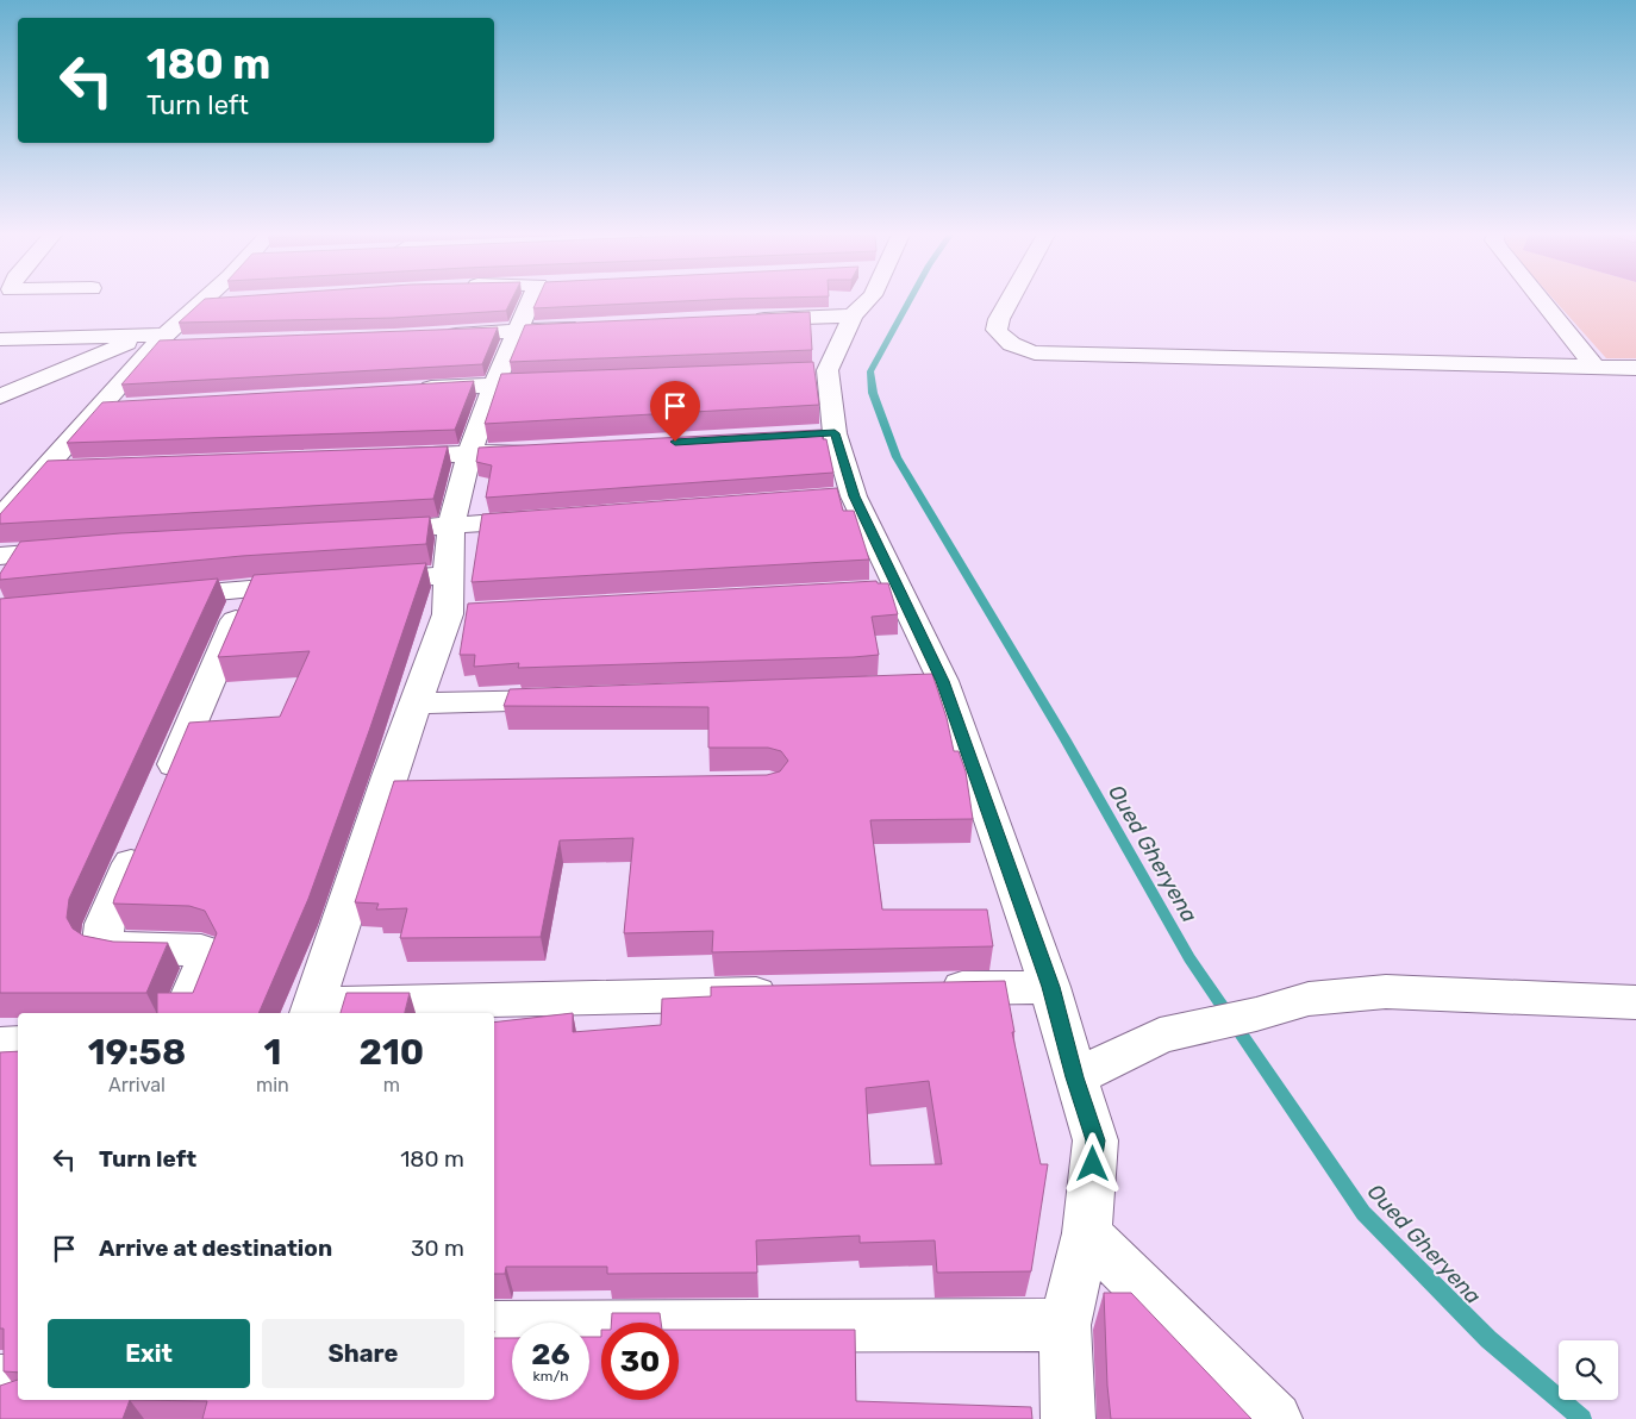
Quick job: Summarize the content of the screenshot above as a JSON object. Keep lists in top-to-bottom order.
{
  "water": ["Oued Gheryena"],
  "page": {
    "turn": ["180 m", "Turn left"],
    "eta": [
      "19:58",
      "Arrival",
      "1",
      "min",
      "210",
      "m"
    ],
    "list": [
      {
        "name": "Turn left",
        "value": "180 m"
      },
      {
        "name": "Arrive at destination",
        "value": "30 m"
      }
    ],
    "buttons": ["Exit", "Share"],
    "speed": "26 km/h",
    "limit": "30"
  }
}
